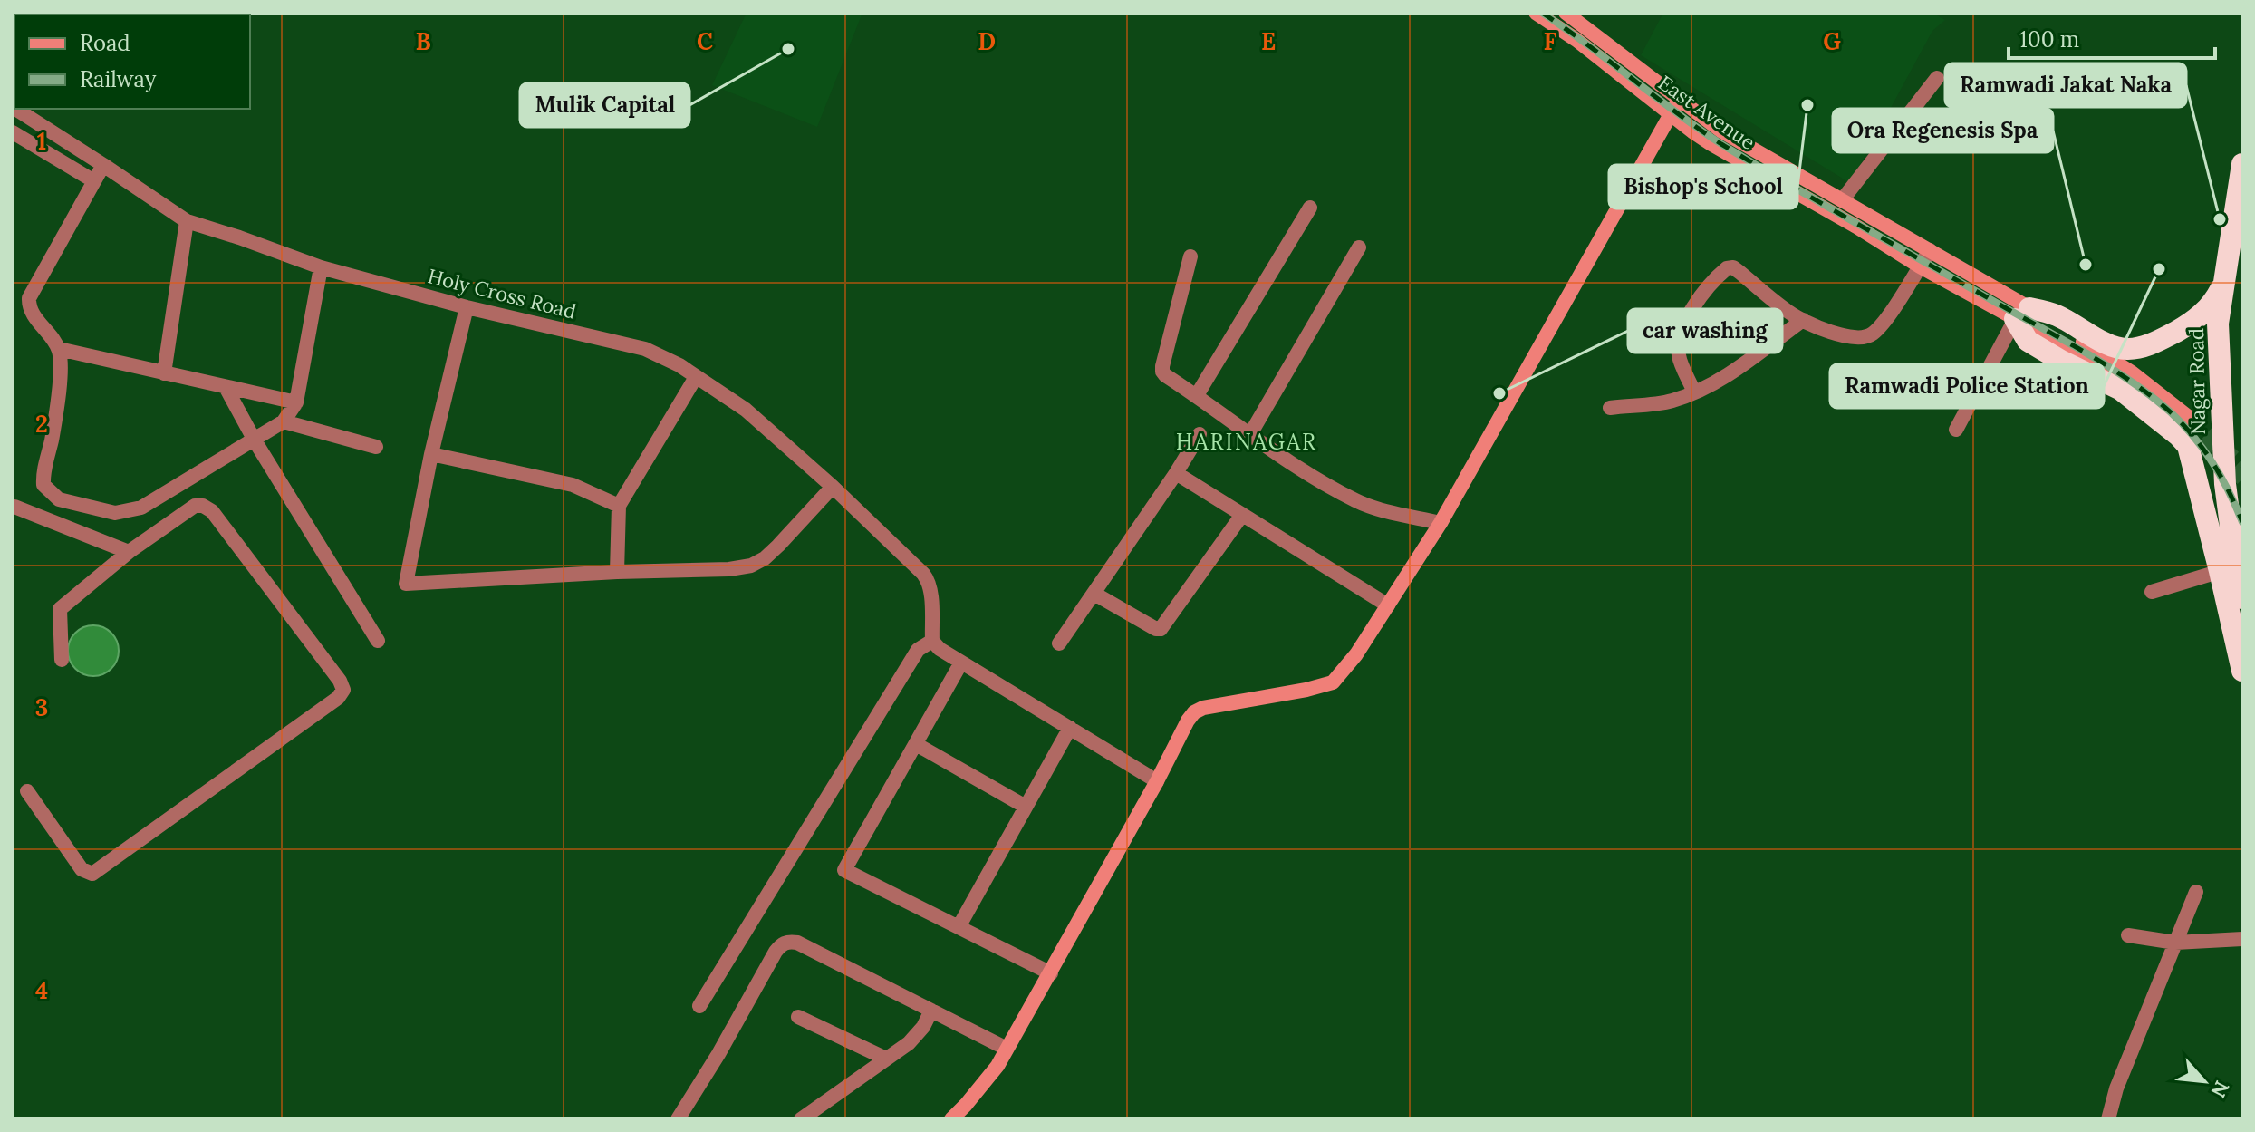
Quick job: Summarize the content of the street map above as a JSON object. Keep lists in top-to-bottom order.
{
  "streets": {
    "highway": ["Nagar Road"],
    "main road": ["East Avenue"],
    "street": ["Holy Cross Road"]
  },
  "districts": ["HARINAGAR"],
  "places": [
    "Mulik Capital",
    "Bishop's School",
    "Ramwadi Jakat Naka",
    "Ora Regenesis Spa",
    "Ramwadi Police Station",
    "car washing"
  ],
  "legend": ["Road", "Railway"],
  "scale_bar": "100 m",
  "north": "bottom right",
  "grid": {
    "columns": [
      "B",
      "C",
      "D",
      "E",
      "F",
      "G"
    ],
    "rows": [
      "1",
      "2",
      "3",
      "4"
    ]
  }
}
